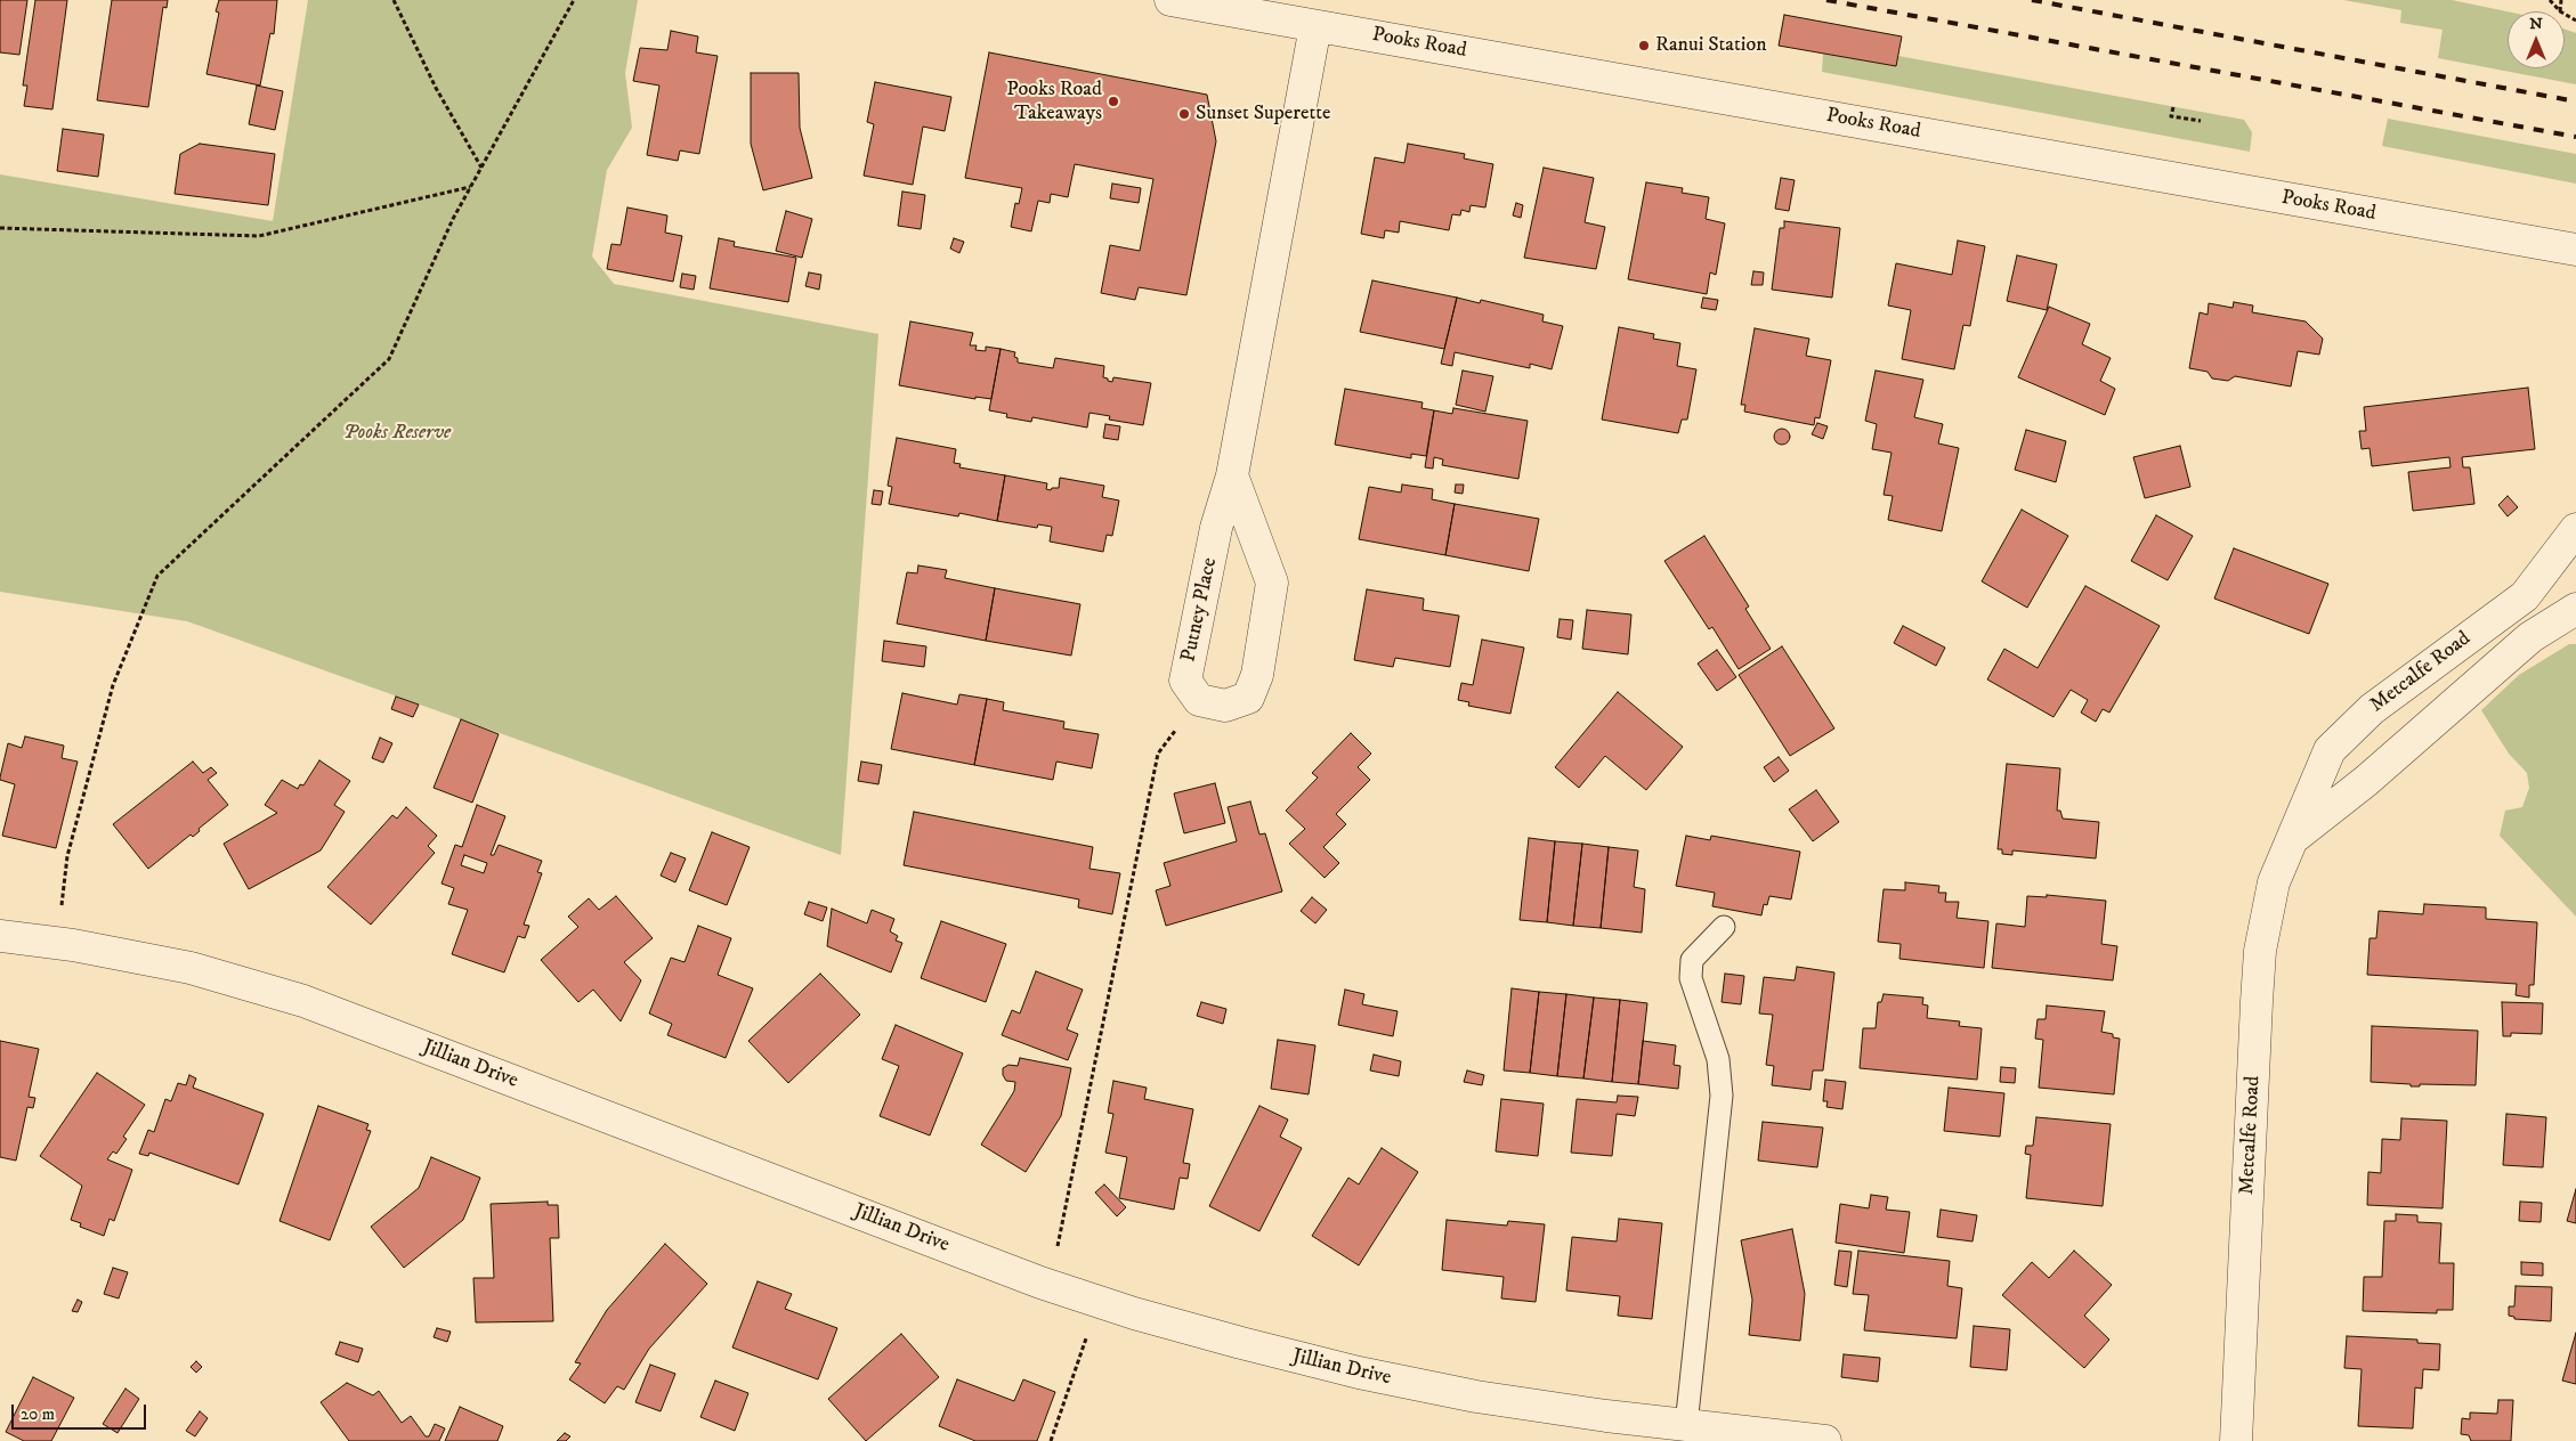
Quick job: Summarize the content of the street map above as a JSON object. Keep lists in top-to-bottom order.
{
  "streets": {
    "street": [
      "Pooks Road",
      "Putney Place",
      "Metcalfe Road",
      "Jillian Drive"
    ]
  },
  "crossings": [
    ["Pooks Road", "Putney Place"]
  ],
  "parks": ["Pooks Reserve"],
  "places": ["Ranui Station", "Pooks Road Takeaways", "Sunset Superette"],
  "scale_bar": "20 m",
  "north": "top"
}
